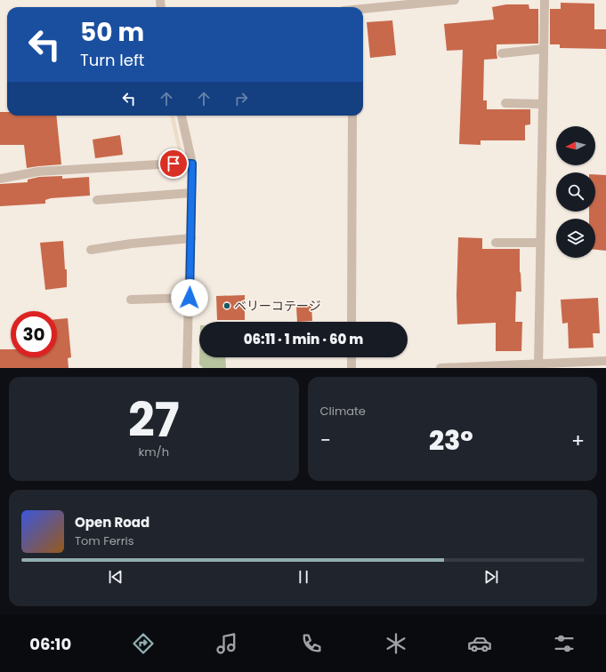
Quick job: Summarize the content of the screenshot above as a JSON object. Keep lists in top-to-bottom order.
{
  "places": ["ベリーコテージ"],
  "north": "left",
  "page": {
    "turn": ["50 m", "Turn left"],
    "limit": "30",
    "trip": "06:11 · 1 min · 60 m",
    "tile": [
      ["27", "km/h"],
      "Climate"
    ],
    "heat": ["−", "23°", "+"],
    "song": ["Open Road", "Tom Ferris"],
    "tabs": "06:10"
  }
}
